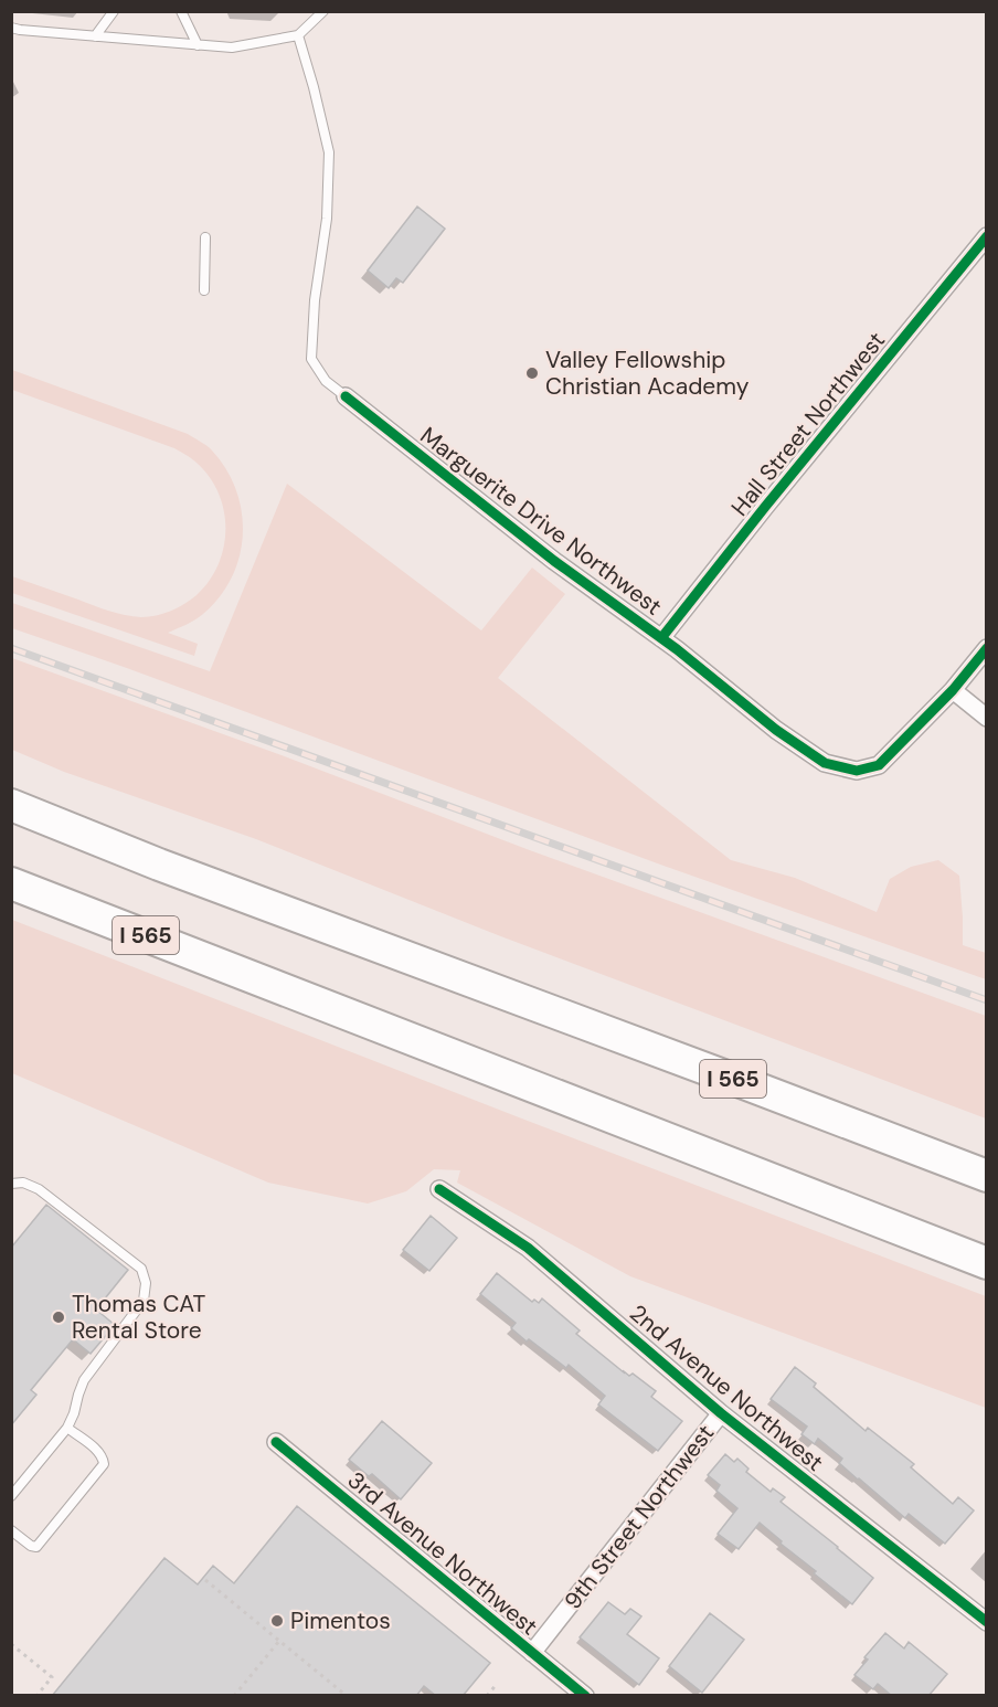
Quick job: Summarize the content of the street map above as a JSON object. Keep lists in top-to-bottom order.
{
  "streets": {
    "highway": ["I 565"],
    "street": [
      "Hall Street Northwest",
      "Marguerite Drive Northwest",
      "2nd Avenue Northwest",
      "9th Street Northwest",
      "3rd Avenue Northwest"
    ]
  },
  "crossings": [
    ["Hall Street Northwest", "Marguerite Drive Northwest"],
    ["2nd Avenue Northwest", "9th Street Northwest"],
    ["9th Street Northwest", "3rd Avenue Northwest"]
  ],
  "places": ["Valley Fellowship Christian Academy", "Thomas CAT Rental Store", "Pimentos"]
}
